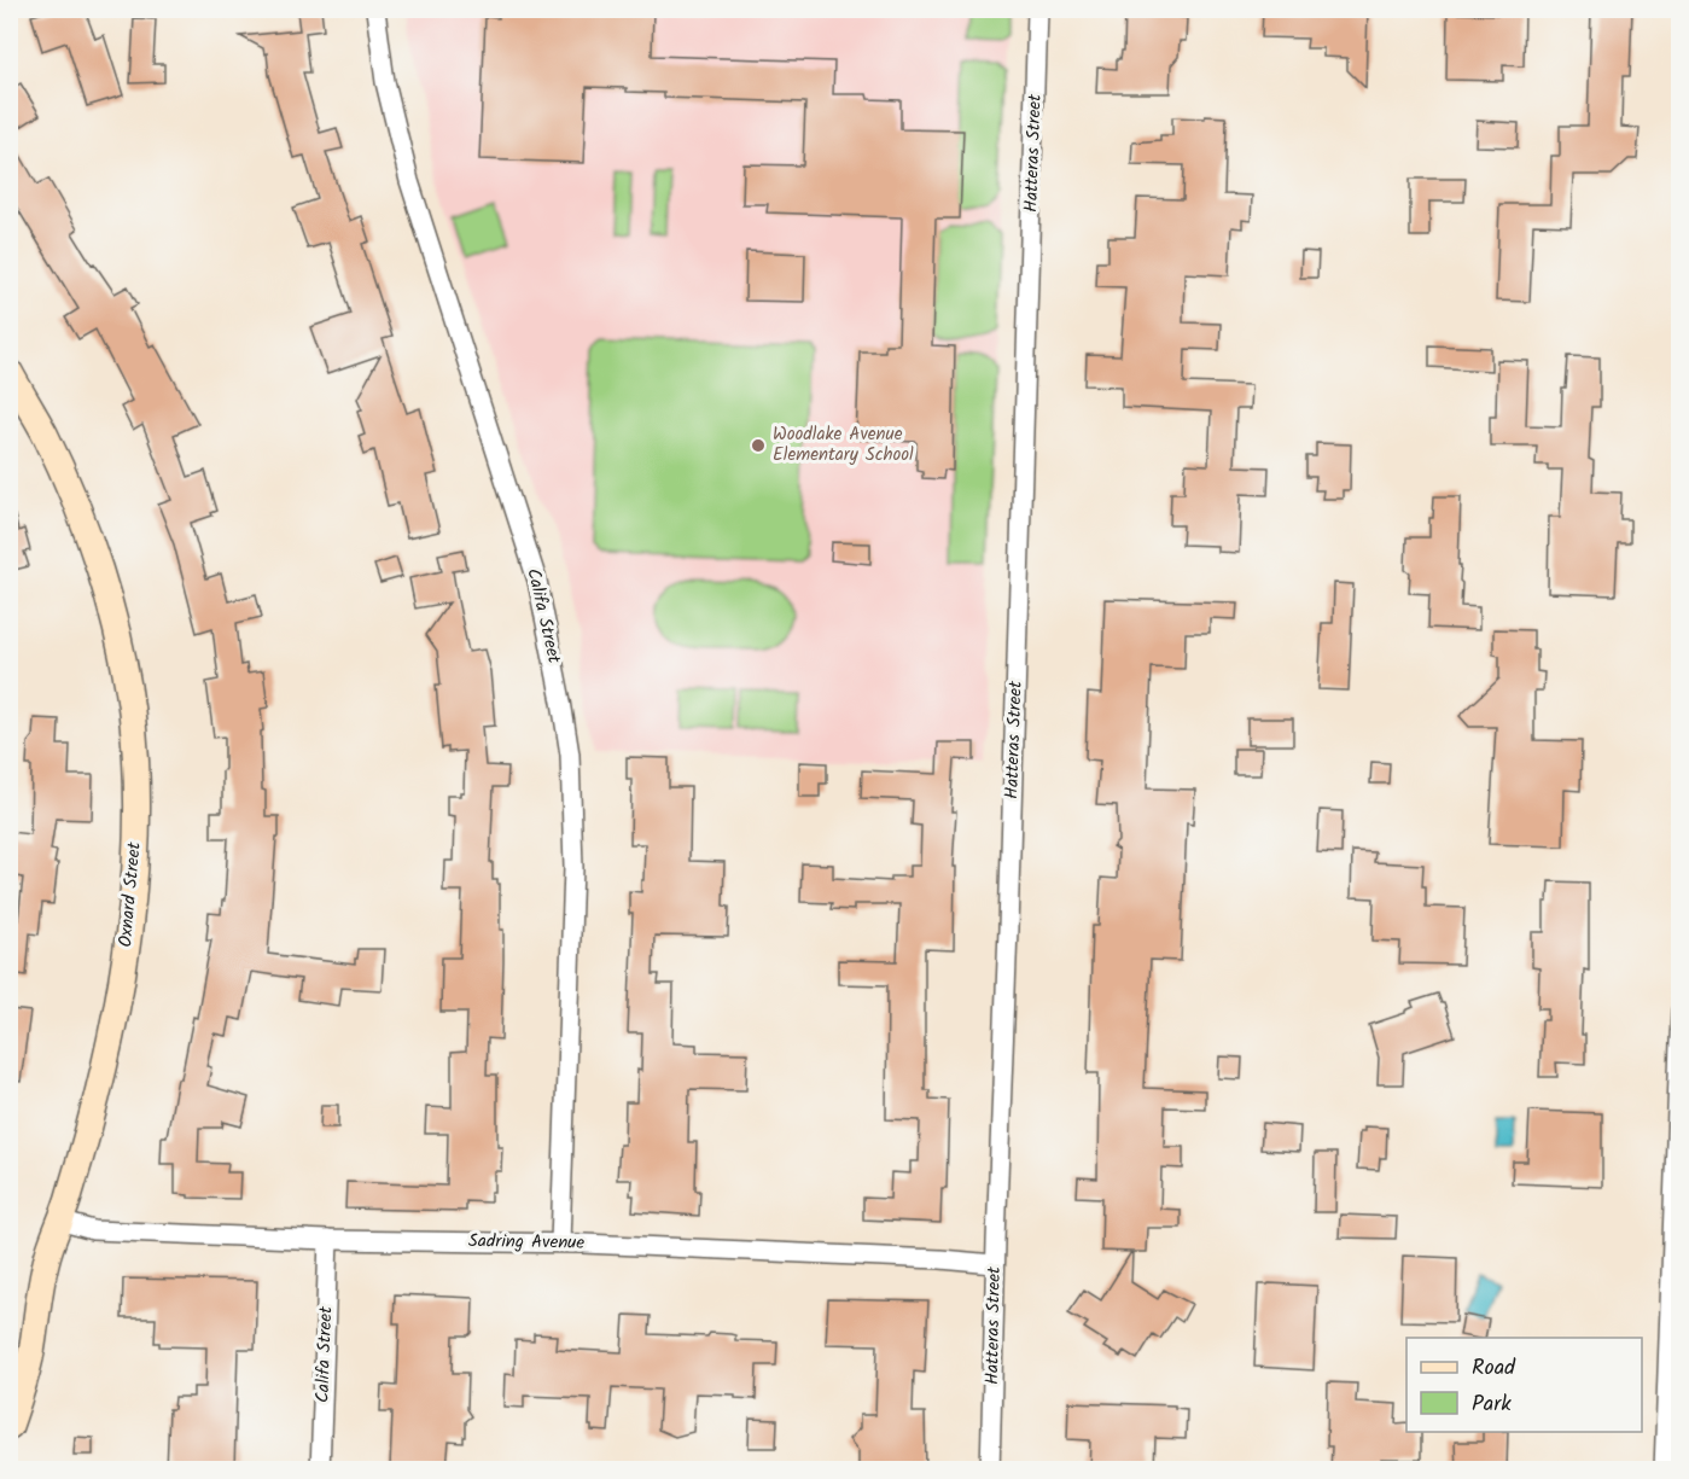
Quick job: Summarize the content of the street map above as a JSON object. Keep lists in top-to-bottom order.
{
  "streets": {
    "street": [
      "Hatteras Street",
      "Califa Street",
      "Oxnard Street",
      "Sadring Avenue"
    ]
  },
  "crossings": [
    ["Hatteras Street", "Sadring Avenue"],
    ["Califa Street", "Sadring Avenue"],
    ["Oxnard Street", "Sadring Avenue"]
  ],
  "places": ["Woodlake Avenue Elementary School"],
  "legend": ["Road", "Park"]
}
